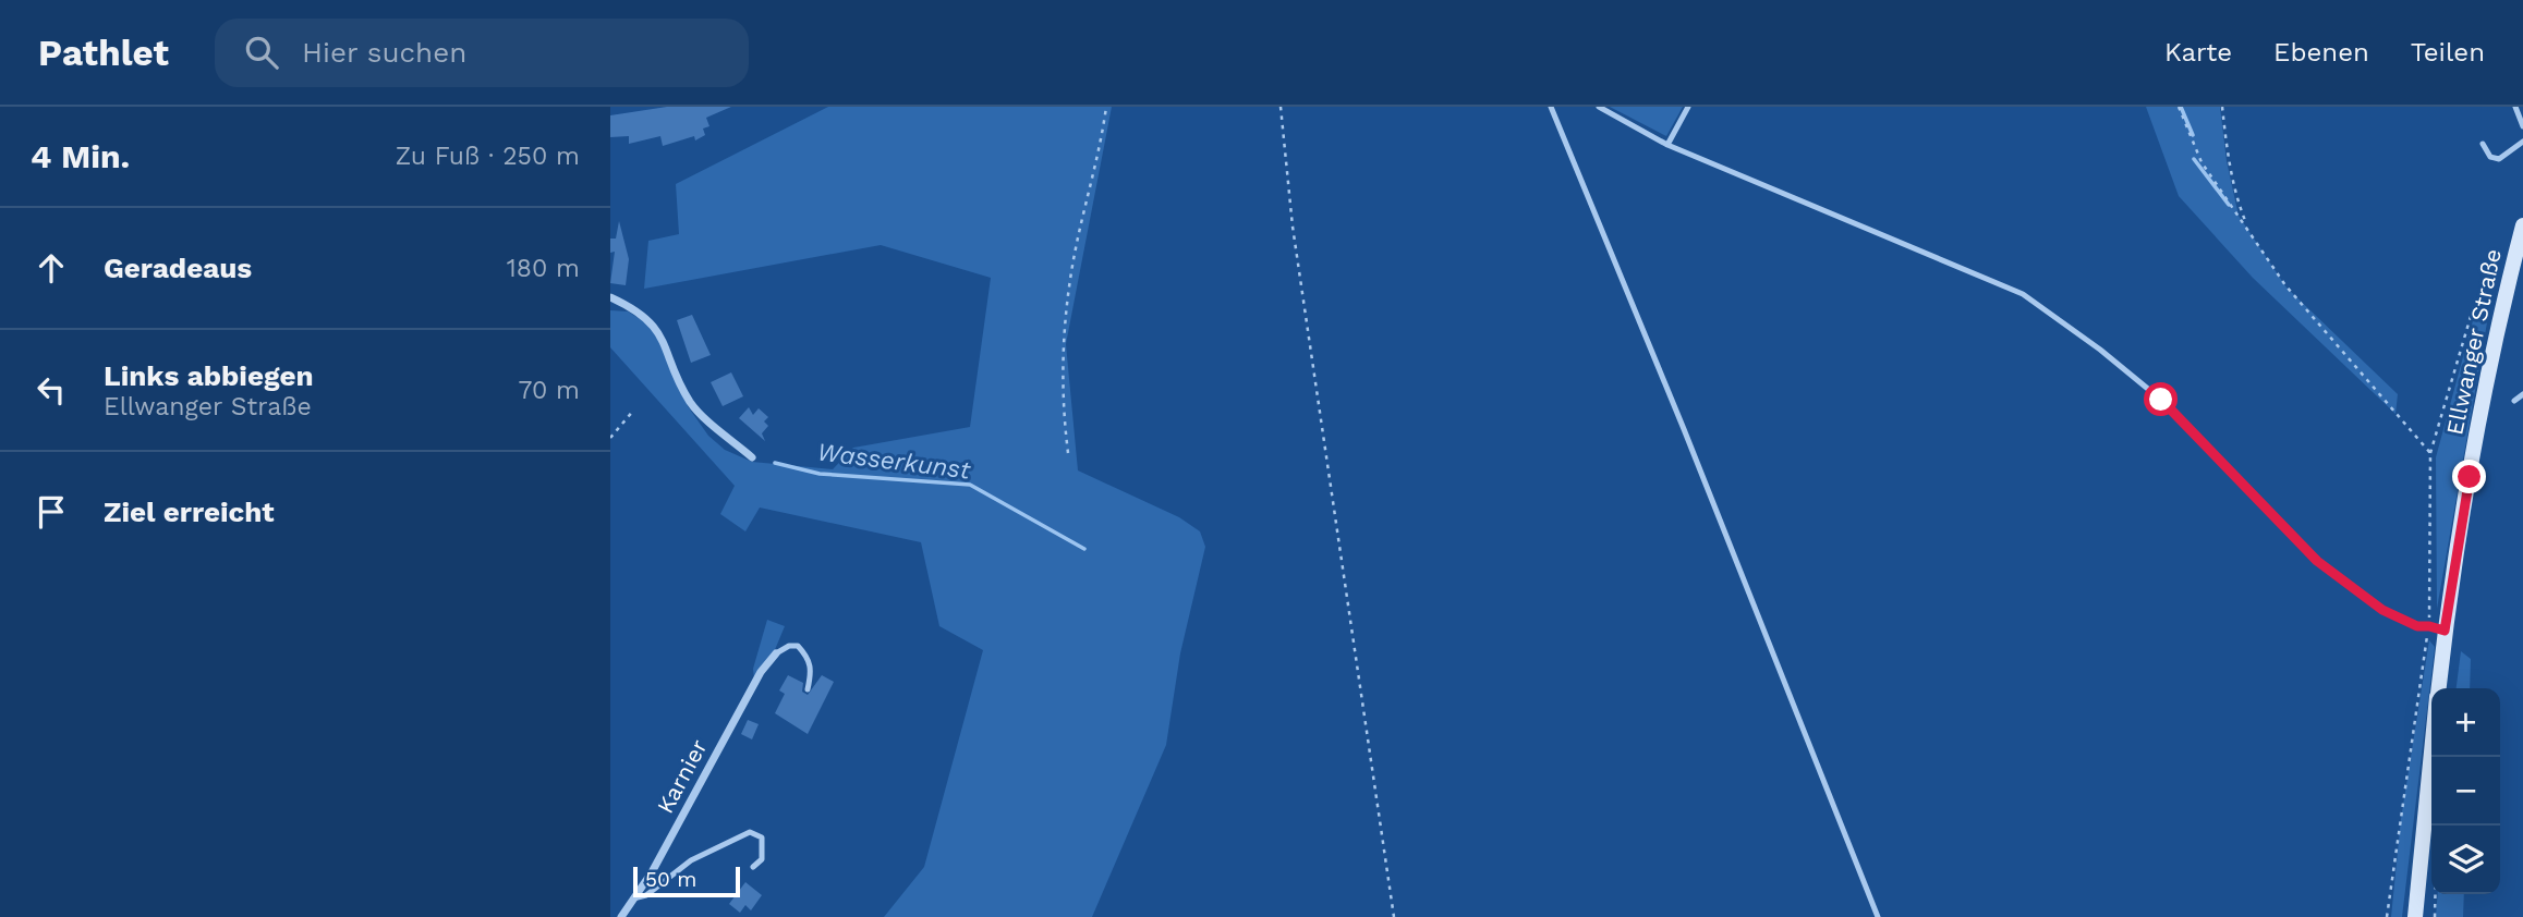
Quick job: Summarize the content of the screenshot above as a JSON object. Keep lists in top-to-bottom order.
{
  "streets": {
    "main road": ["Ellwanger Straße"],
    "street": ["Karnier"]
  },
  "water": ["Wasserkunst"],
  "scale_bar": "50 m",
  "page": {
    "header": "Pathlet",
    "search": "Hier suchen",
    "nav": ["Karte", "Ebenen", "Teilen"],
    "heading": ["4 Min.", "Zu Fuß · 250 m"],
    "list": [
      ["Geradeaus", "180 m"],
      ["Links abbiegen", "Ellwanger Straße", "70 m"],
      "Ziel erreicht"
    ],
    "map_buttons": ["+", "−"],
    "scale": "50 m"
  }
}
